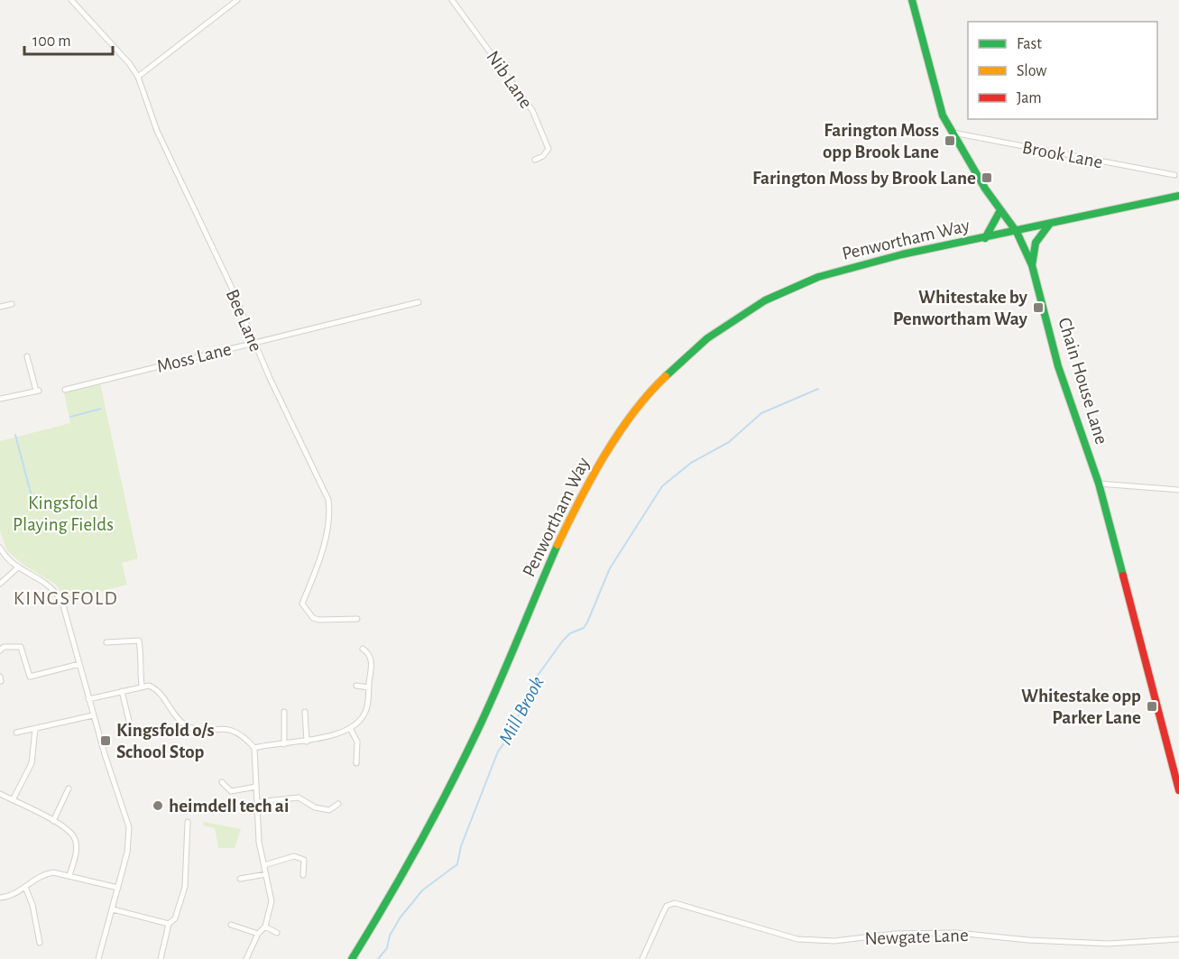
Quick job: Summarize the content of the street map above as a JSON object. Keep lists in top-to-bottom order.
{
  "streets": {
    "main road": ["Penwortham Way", "Chain House Lane"],
    "street": [
      "Nib Lane",
      "Brook Lane",
      "Bee Lane",
      "Moss Lane",
      "Newgate Lane"
    ]
  },
  "crossings": [
    ["Brook Lane", "Chain House Lane"],
    ["Penwortham Way", "Chain House Lane"],
    ["Bee Lane", "Moss Lane"]
  ],
  "districts": ["KINGSFOLD"],
  "water": ["Mill Brook"],
  "parks": ["Kingsfold Playing Fields"],
  "places": {
    "transit": [
      "Farington Moss opp Brook Lane",
      "Farington Moss by Brook Lane",
      "Whitestake by Penwortham Way",
      "Whitestake opp Parker Lane",
      "Kingsfold o/s School Stop"
    ],
    "other": ["heimdell tech ai"]
  },
  "legend": ["Fast", "Slow", "Jam"],
  "scale_bar": "100 m"
}
